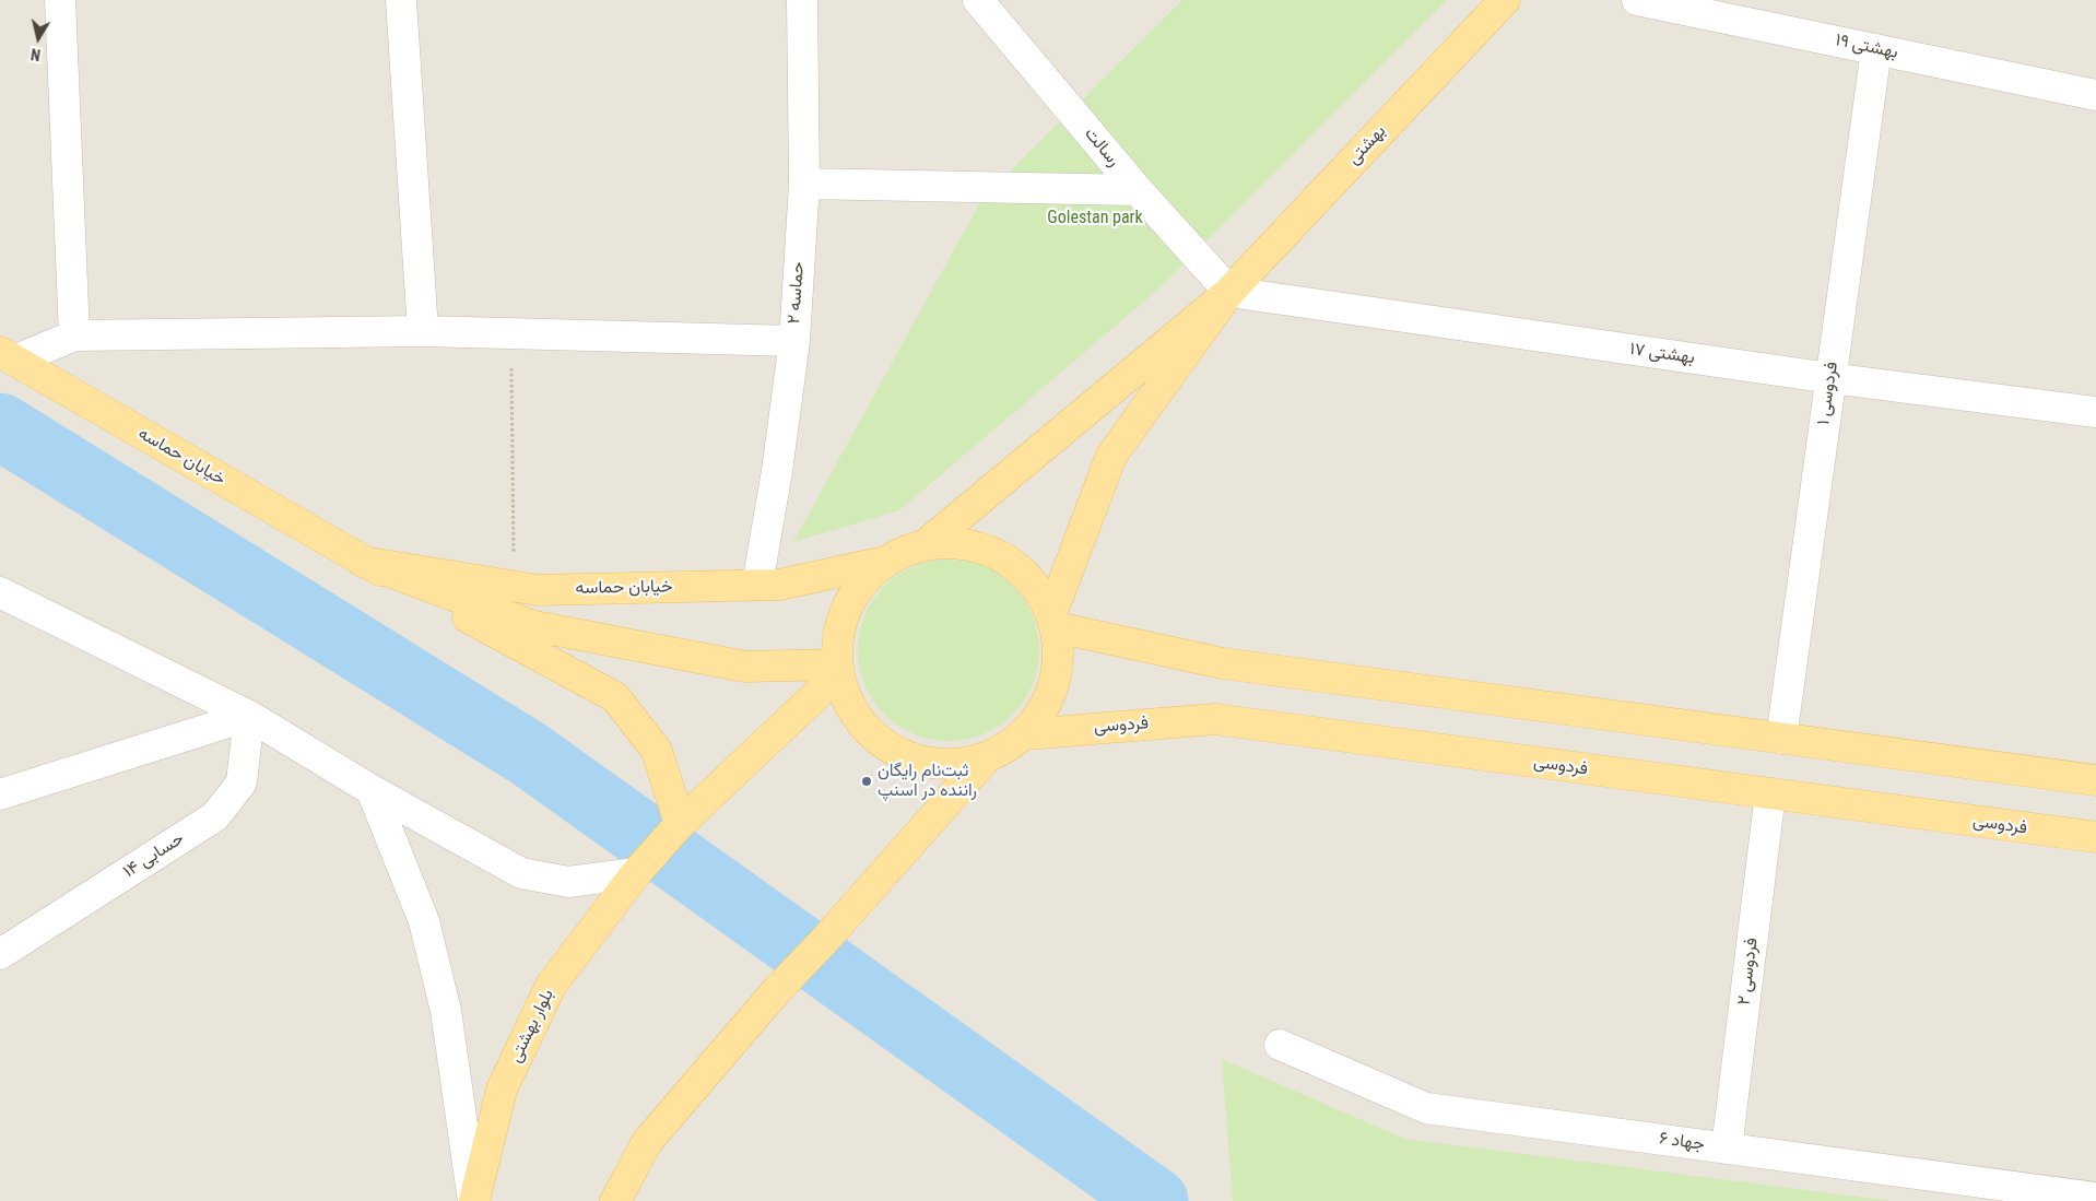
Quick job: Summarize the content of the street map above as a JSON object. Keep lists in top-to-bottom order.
{
  "streets": {
    "main road": [
      "بهشتی",
      "خیابان حماسه",
      "فردوسی",
      "بلوار بهشتی"
    ],
    "street": [
      "بهشتی ۱۹",
      "رسالت",
      "حماسه ۲",
      "بهشتی ۱۷",
      "فردوسی ۱",
      "حسابی ۱۴",
      "فردوسی ۲",
      "جهاد ۶"
    ]
  },
  "crossings": [
    ["بهشتی ۱۹", "فردوسی ۱"],
    ["بهشتی", "رسالت"],
    ["بهشتی", "بهشتی ۱۷"],
    ["رسالت", "بهشتی ۱۷"],
    ["حماسه ۲", "خیابان حماسه"],
    ["بهشتی ۱۷", "فردوسی ۱"],
    ["خیابان حماسه", "بلوار بهشتی"],
    ["فردوسی", "فردوسی ۲"],
    ["فردوسی ۲", "جهاد ۶"]
  ],
  "parks": ["Golestan park"],
  "places": ["ثبت‌نام رایگان راننده در اسنپ"],
  "north": "bottom"
}
